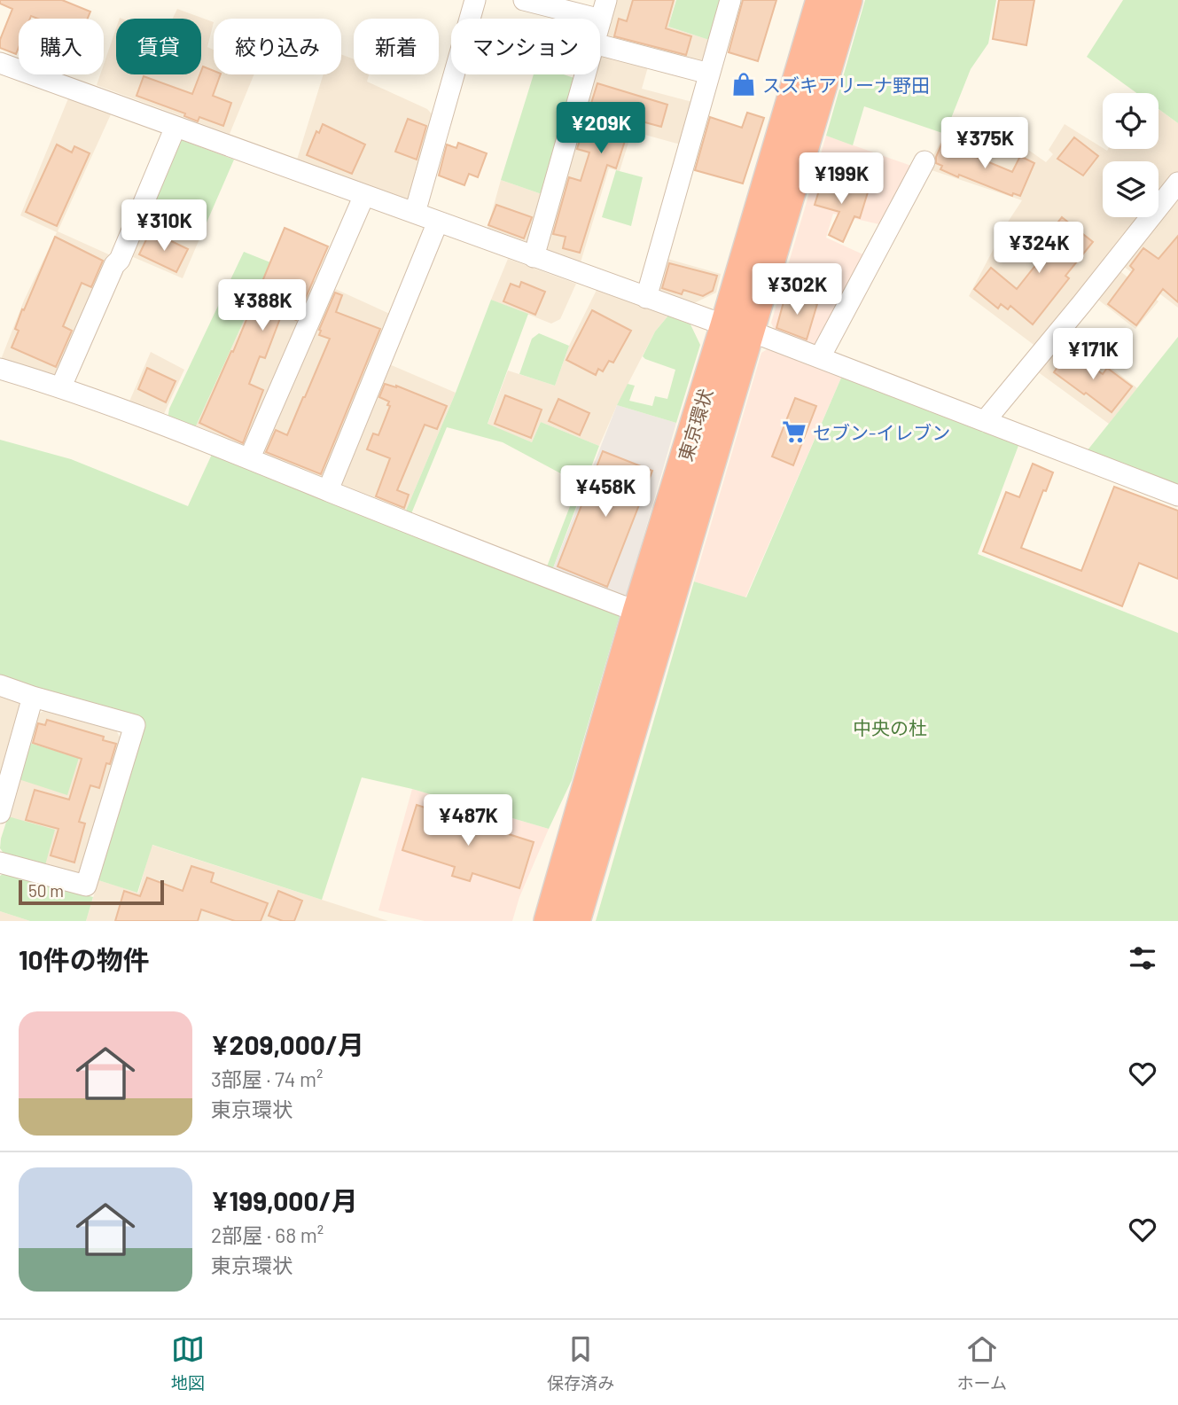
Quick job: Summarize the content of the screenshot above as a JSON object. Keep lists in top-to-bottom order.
{
  "streets": {
    "highway": ["東京環状"]
  },
  "parks": ["中央の杜"],
  "places": {
    "shop": ["スズキアリーナ野田"],
    "supermarket": ["セブン-イレブン"]
  },
  "scale_bar": "50 m",
  "page": {
    "chip": [
      "購入",
      "賃貸",
      "絞り込み",
      "新着",
      "マンション"
    ],
    "price": [
      "¥209K",
      "¥375K",
      "¥199K",
      "¥310K",
      "¥324K",
      "¥302K",
      "¥388K",
      "¥171K",
      "¥458K",
      "¥487K"
    ],
    "scale": "50 m",
    "heading": "10件の物件",
    "list": [
      {
        "name": "¥209,000/月",
        "note": "3部屋 · 74 m² · 東京環状"
      },
      {
        "name": "¥199,000/月",
        "note": "2部屋 · 68 m² · 東京環状"
      }
    ],
    "tabs": ["地図", "保存済み", "ホーム"]
  }
}
